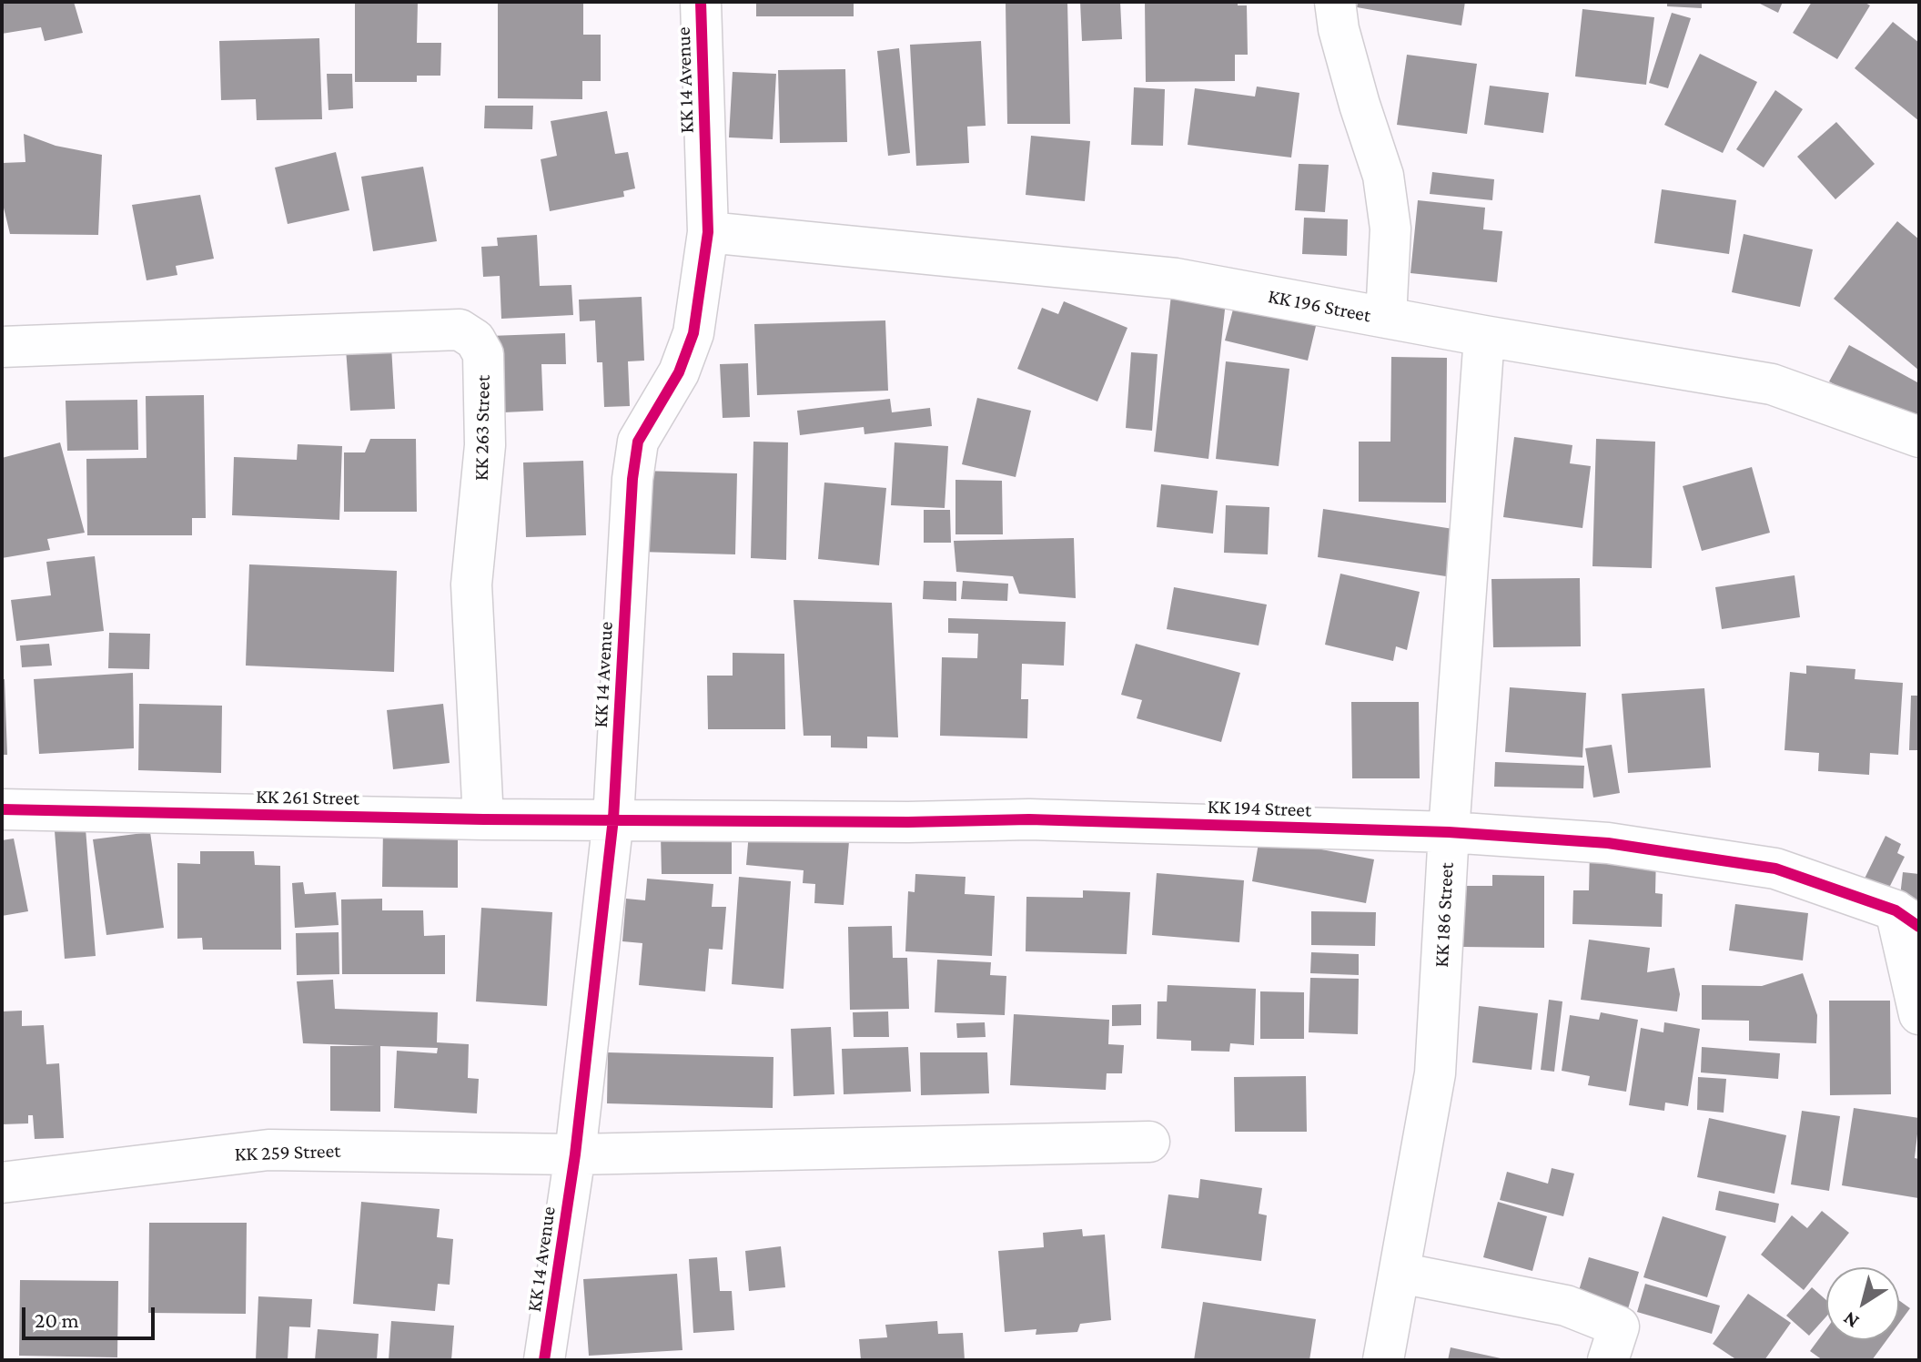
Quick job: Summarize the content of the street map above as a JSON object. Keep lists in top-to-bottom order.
{
  "streets": {
    "street": [
      "KK 14 Avenue",
      "KK 196 Street",
      "KK 263 Street",
      "KK 261 Street",
      "KK 194 Street",
      "KK 186 Street",
      "KK 259 Street"
    ]
  },
  "crossings": [
    ["KK 14 Avenue", "KK 196 Street"],
    ["KK 14 Avenue", "KK 261 Street"],
    ["KK 14 Avenue", "KK 194 Street"],
    ["KK 14 Avenue", "KK 259 Street"],
    ["KK 196 Street", "KK 186 Street"],
    ["KK 263 Street", "KK 261 Street"],
    ["KK 261 Street", "KK 194 Street"],
    ["KK 194 Street", "KK 186 Street"]
  ],
  "scale_bar": "20 m",
  "north": "bottom left"
}
